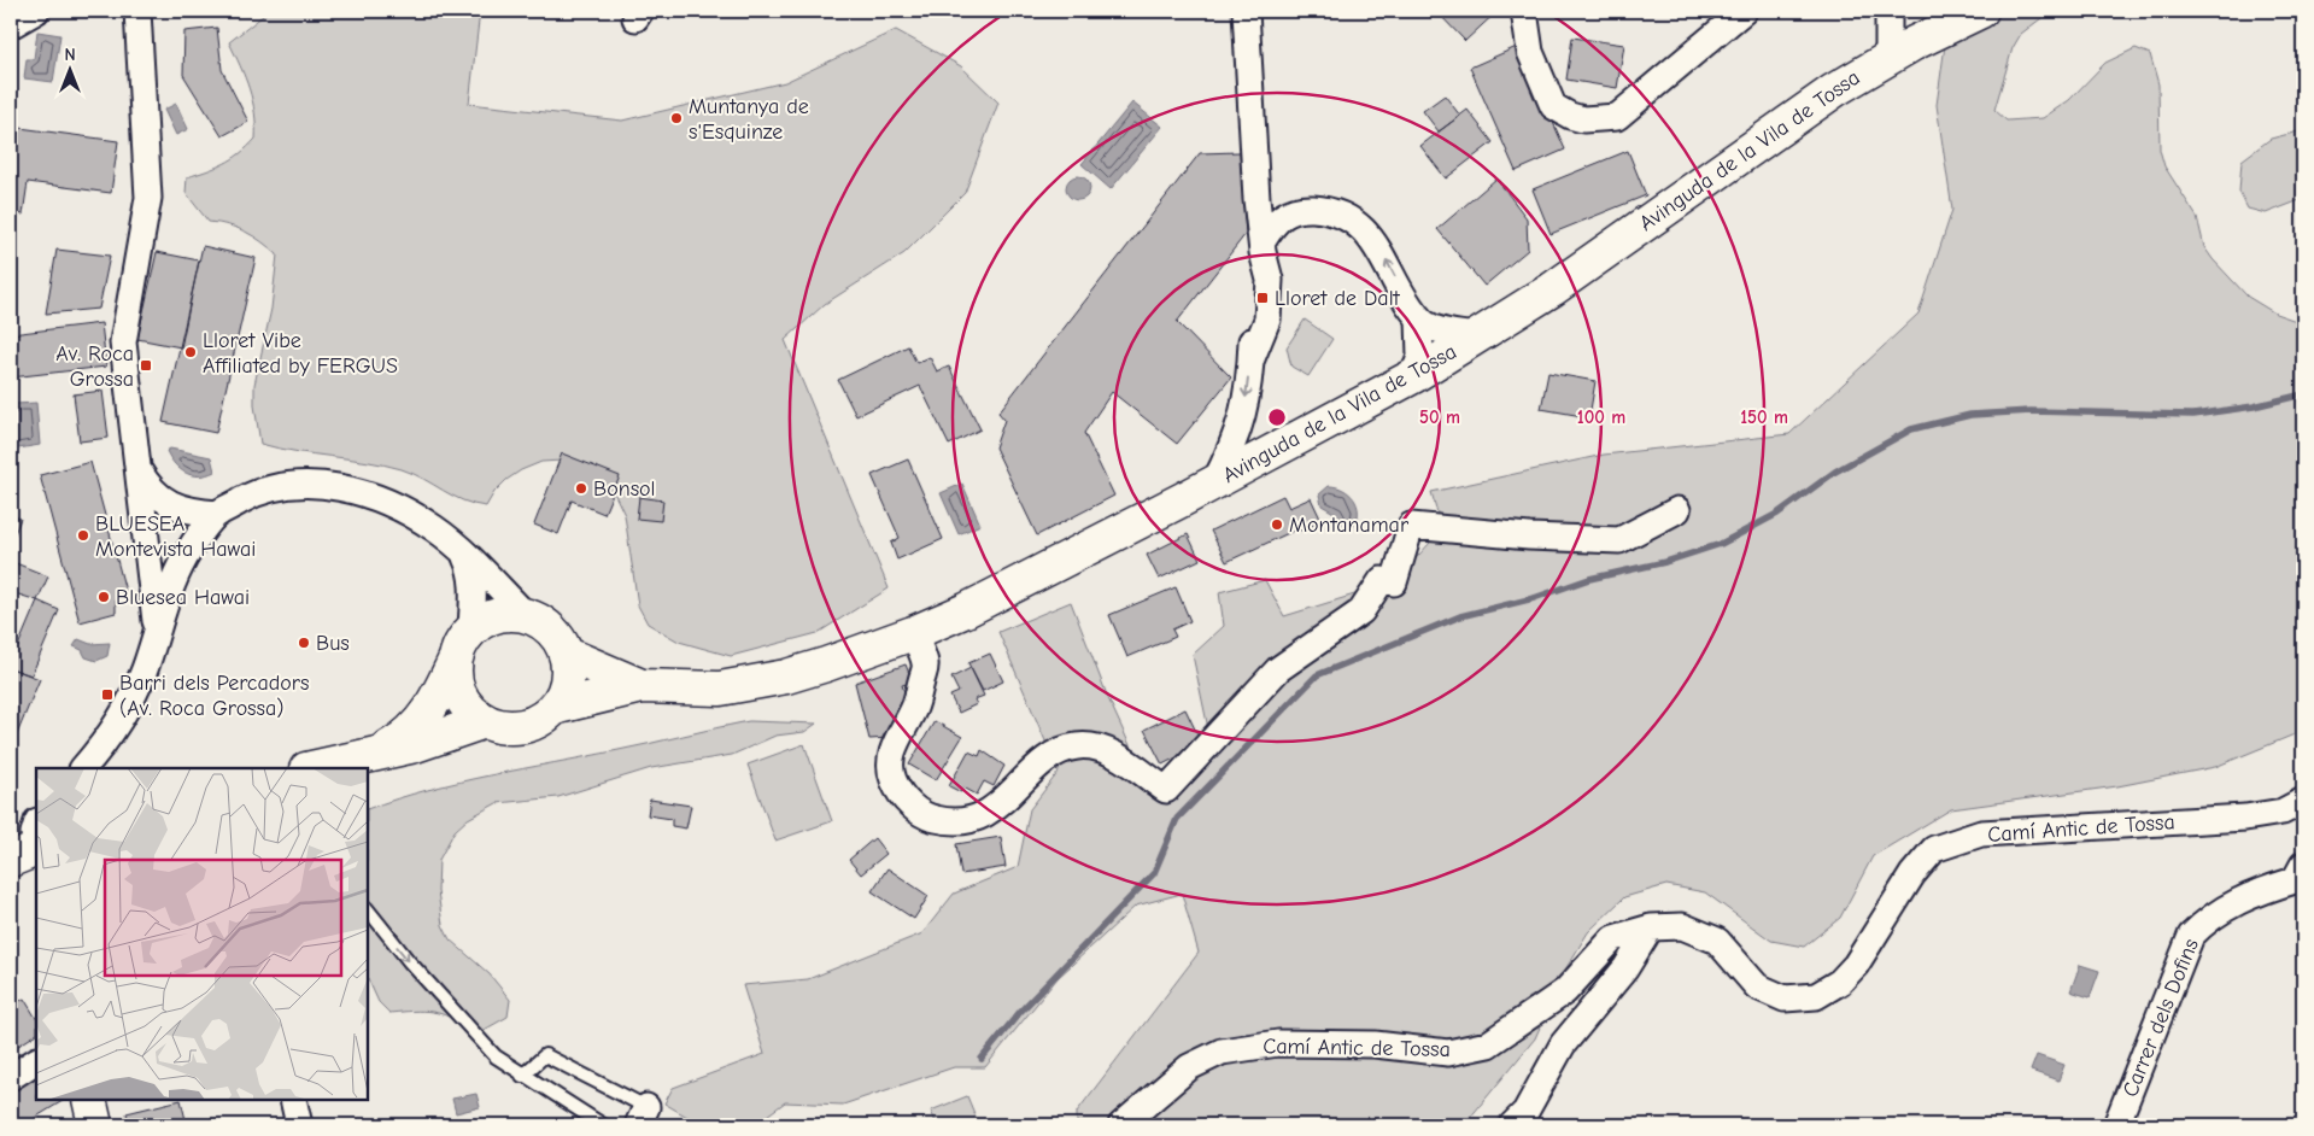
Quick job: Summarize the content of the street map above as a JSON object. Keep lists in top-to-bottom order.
{
  "streets": {
    "main road": ["Avinguda de la Vila de Tossa"],
    "street": ["Camí Antic de Tossa", "Carrer dels Dofins"]
  },
  "places": {
    "other": [
      "Muntanya de s'Esquinze",
      "Lloret Vibe Affiliated by FERGUS",
      "Bonsol",
      "Montanamar",
      "BLUESEA Montevista Hawai",
      "Bluesea Hawai",
      "Bus"
    ],
    "transit": ["Lloret de Dalt", "Av. Roca Grossa", "Barri dels Percadors (Av. Roca Grossa)"]
  },
  "north": "top",
  "rings": ["50 m", "100 m", "150 m"]
}
